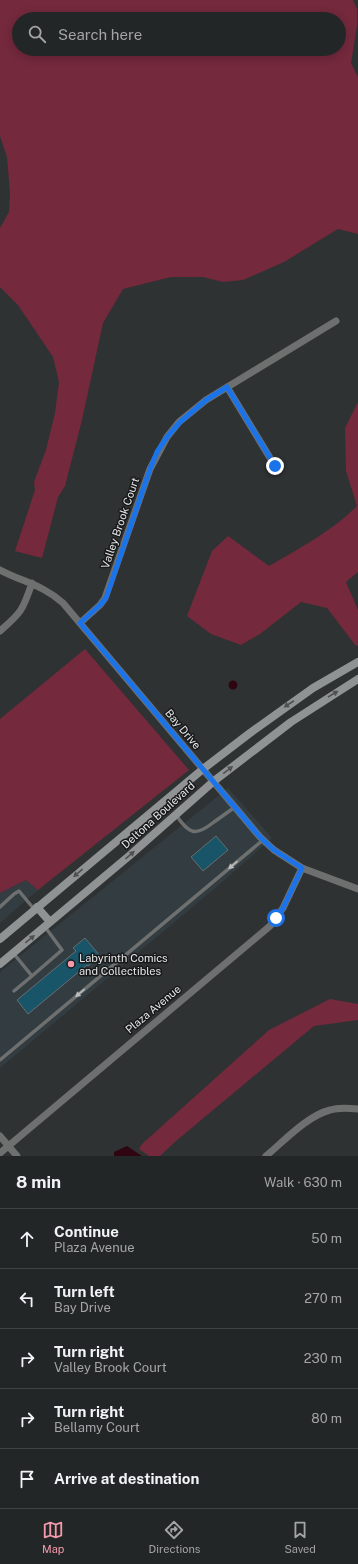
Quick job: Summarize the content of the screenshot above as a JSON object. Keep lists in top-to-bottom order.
{
  "streets": {
    "main road": ["Deltona Boulevard"],
    "street": ["Valley Brook Court", "Bay Drive", "Plaza Avenue"]
  },
  "crossings": [
    ["Valley Brook Court", "Bay Drive"],
    ["Bay Drive", "Deltona Boulevard"],
    ["Bay Drive", "Plaza Avenue"]
  ],
  "places": ["Labyrinth Comics and Collectibles"],
  "page": {
    "search": "Search here",
    "heading": ["8 min", "Walk · 630 m"],
    "list": [
      ["Continue", "Plaza Avenue", "50 m"],
      ["Turn left", "Bay Drive", "270 m"],
      ["Turn right", "Valley Brook Court", "230 m"],
      ["Turn right", "Bellamy Court", "80 m"],
      "Arrive at destination"
    ],
    "nav": ["Map", "Directions", "Saved"]
  }
}
